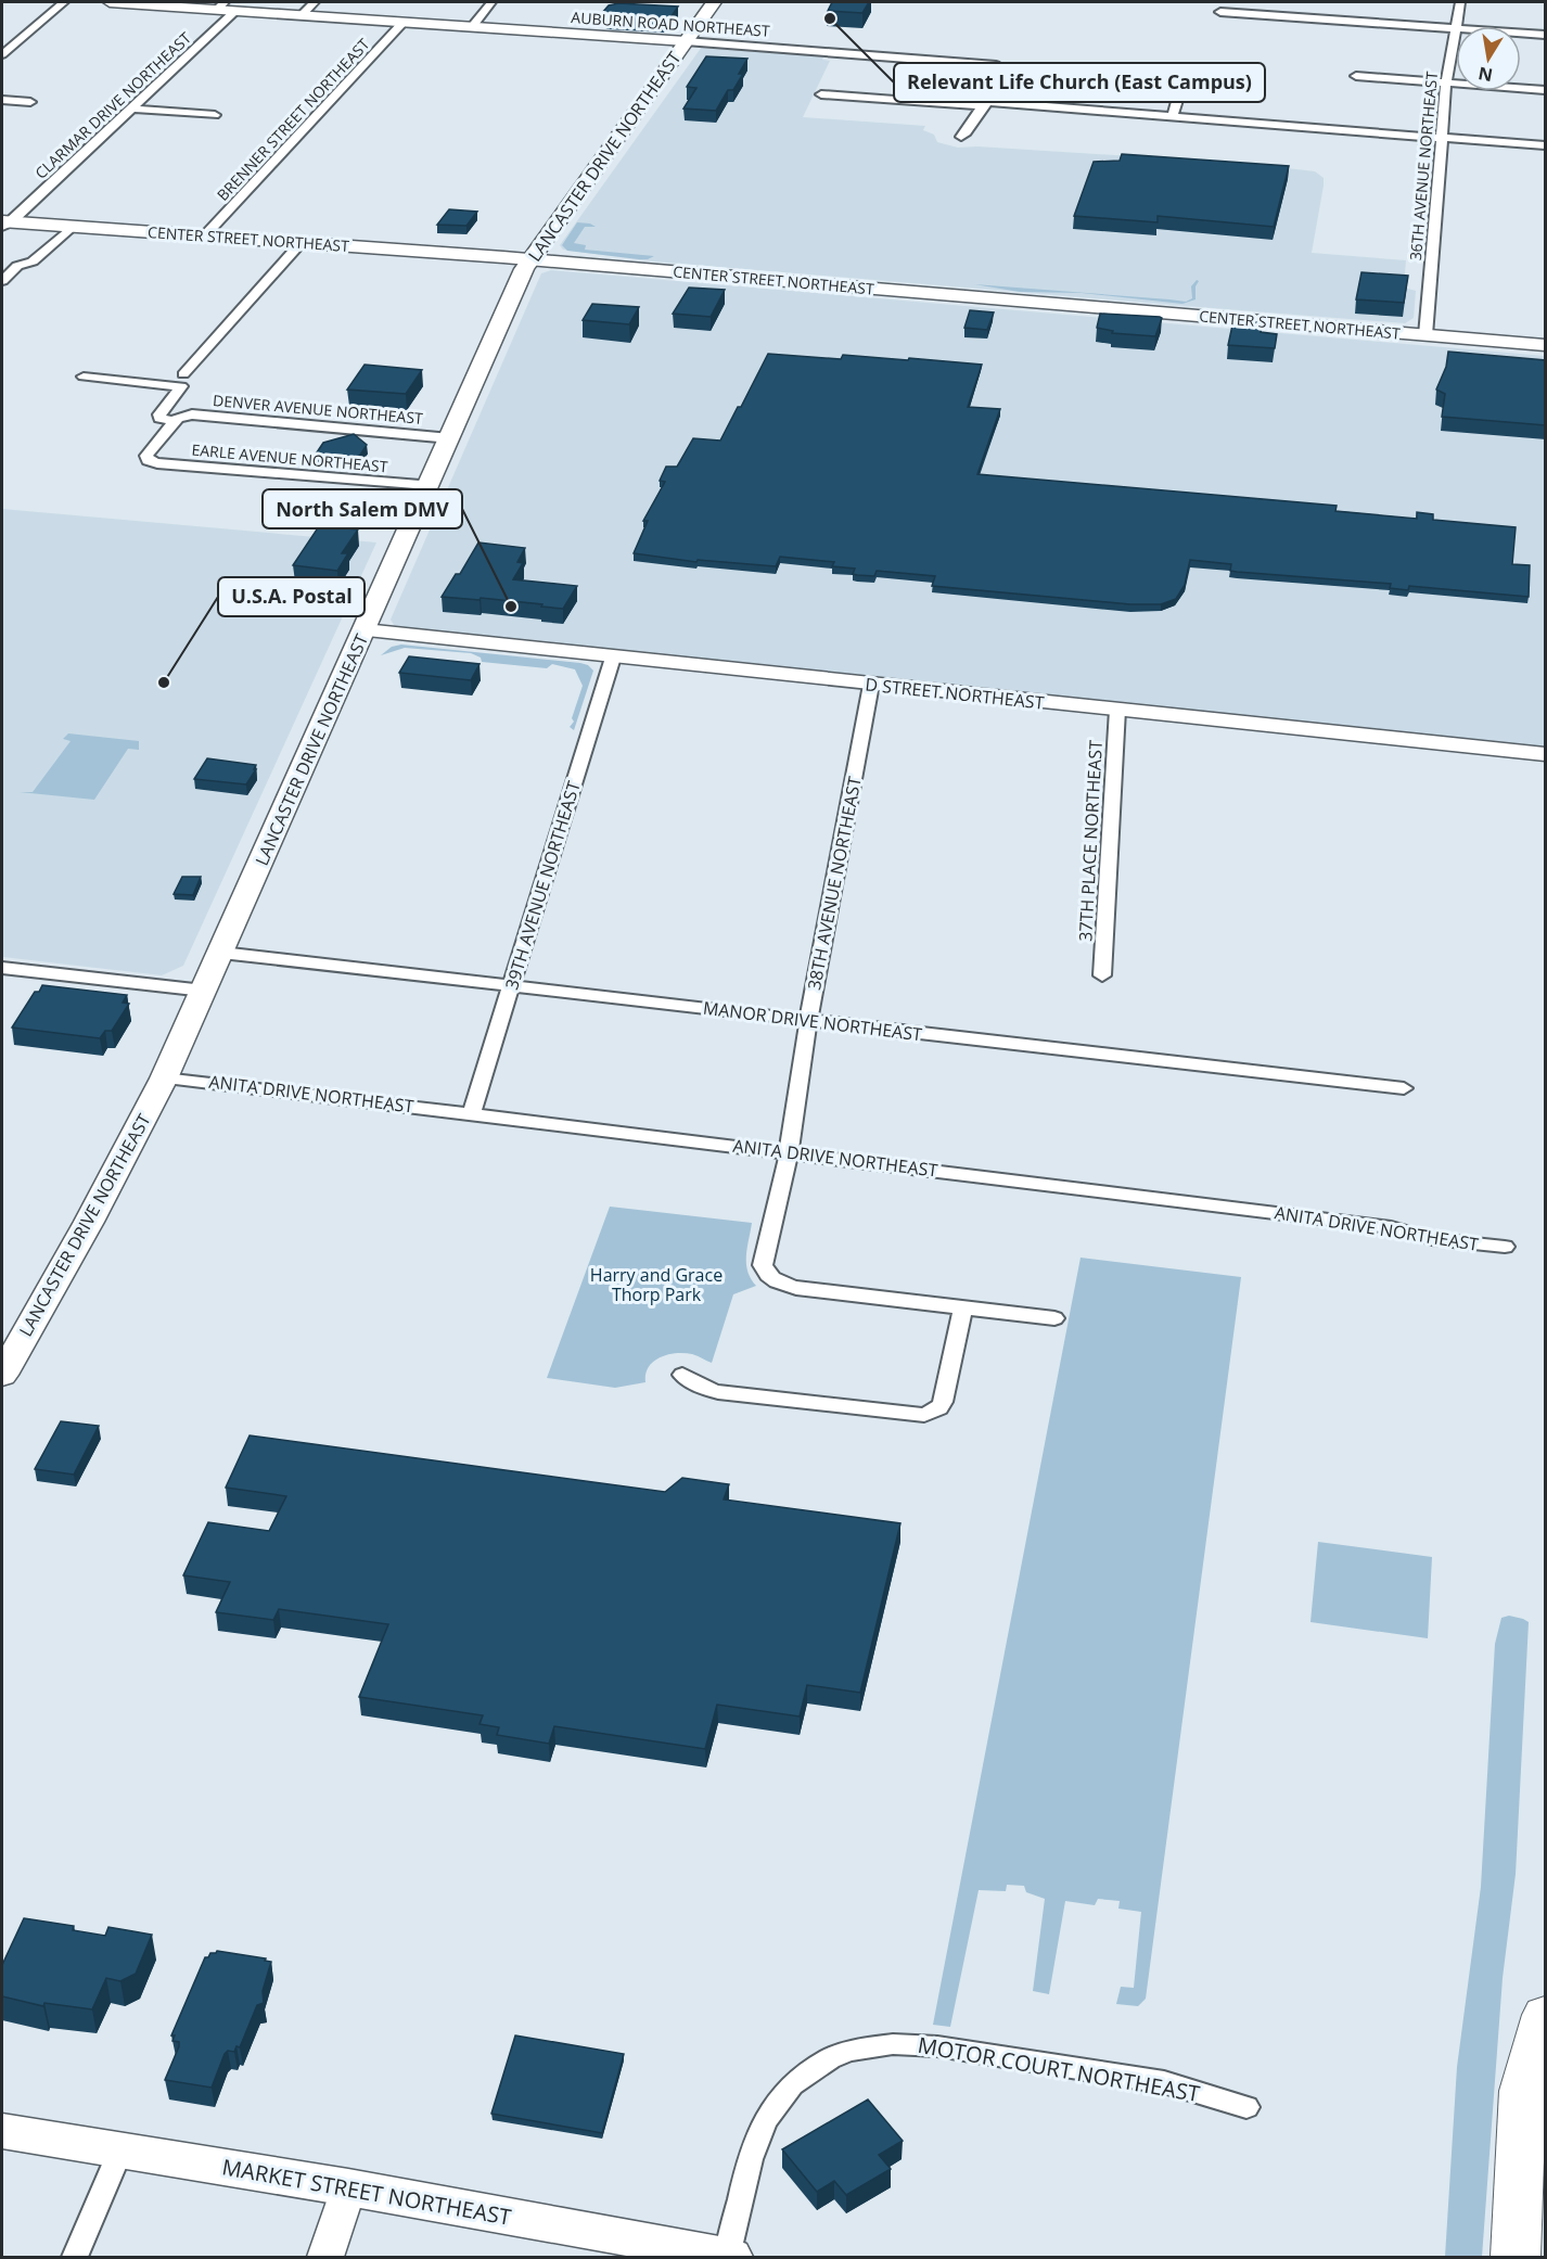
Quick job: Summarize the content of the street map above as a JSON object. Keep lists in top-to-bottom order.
{
  "streets": {
    "main road": ["LANCASTER DRIVE NORTHEAST", "MARKET STREET NORTHEAST"],
    "street": [
      "AUBURN ROAD NORTHEAST",
      "CLARMAR DRIVE NORTHEAST",
      "BRENNER STREET NORTHEAST",
      "36TH AVENUE NORTHEAST",
      "CENTER STREET NORTHEAST",
      "DENVER AVENUE NORTHEAST",
      "EARLE AVENUE NORTHEAST",
      "D STREET NORTHEAST",
      "37TH PLACE NORTHEAST",
      "38TH AVENUE NORTHEAST",
      "39TH AVENUE NORTHEAST",
      "MANOR DRIVE NORTHEAST",
      "ANITA DRIVE NORTHEAST",
      "MOTOR COURT NORTHEAST"
    ]
  },
  "crossings": [
    ["AUBURN ROAD NORTHEAST", "CLARMAR DRIVE NORTHEAST"],
    ["AUBURN ROAD NORTHEAST", "BRENNER STREET NORTHEAST"],
    ["AUBURN ROAD NORTHEAST", "LANCASTER DRIVE NORTHEAST"],
    ["CLARMAR DRIVE NORTHEAST", "CENTER STREET NORTHEAST"],
    ["BRENNER STREET NORTHEAST", "CENTER STREET NORTHEAST"],
    ["LANCASTER DRIVE NORTHEAST", "CENTER STREET NORTHEAST"],
    ["LANCASTER DRIVE NORTHEAST", "DENVER AVENUE NORTHEAST"],
    ["LANCASTER DRIVE NORTHEAST", "EARLE AVENUE NORTHEAST"],
    ["LANCASTER DRIVE NORTHEAST", "D STREET NORTHEAST"],
    ["LANCASTER DRIVE NORTHEAST", "MANOR DRIVE NORTHEAST"],
    ["LANCASTER DRIVE NORTHEAST", "ANITA DRIVE NORTHEAST"],
    ["36TH AVENUE NORTHEAST", "CENTER STREET NORTHEAST"],
    ["DENVER AVENUE NORTHEAST", "EARLE AVENUE NORTHEAST"],
    ["D STREET NORTHEAST", "37TH PLACE NORTHEAST"],
    ["D STREET NORTHEAST", "38TH AVENUE NORTHEAST"],
    ["D STREET NORTHEAST", "39TH AVENUE NORTHEAST"],
    ["38TH AVENUE NORTHEAST", "MANOR DRIVE NORTHEAST"],
    ["38TH AVENUE NORTHEAST", "ANITA DRIVE NORTHEAST"],
    ["39TH AVENUE NORTHEAST", "MANOR DRIVE NORTHEAST"],
    ["39TH AVENUE NORTHEAST", "ANITA DRIVE NORTHEAST"],
    ["MOTOR COURT NORTHEAST", "MARKET STREET NORTHEAST"]
  ],
  "parks": ["Harry and Grace Thorp Park"],
  "places": ["Relevant Life Church (East Campus)", "North Salem DMV", "U.S.A. Postal"],
  "north": "bottom"
}
